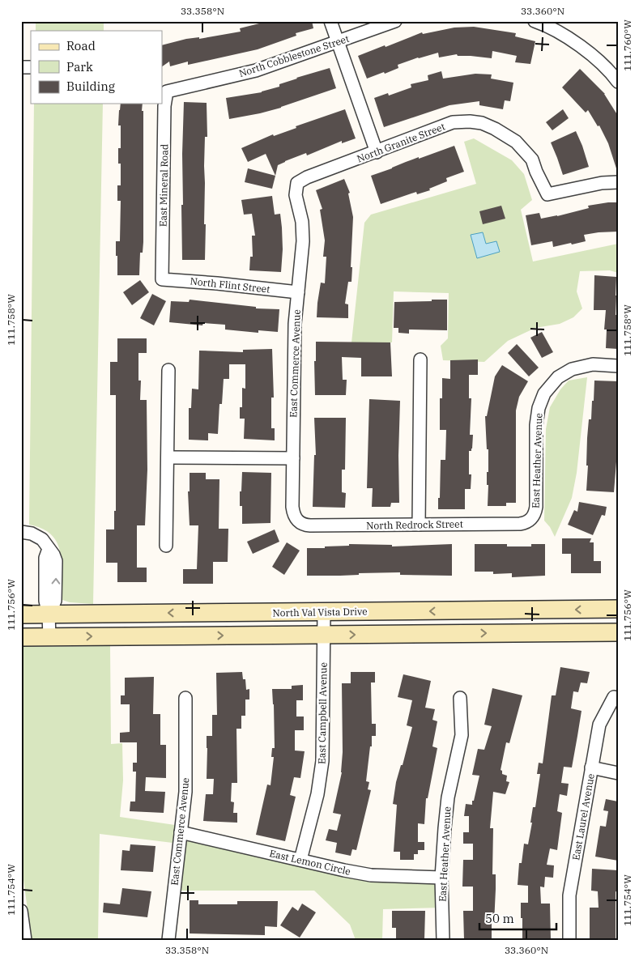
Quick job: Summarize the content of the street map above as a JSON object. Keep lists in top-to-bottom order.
{
  "streets": {
    "main road": ["North Val Vista Drive"],
    "street": [
      "North Cobblestone Street",
      "North Granite Street",
      "East Mineral Road",
      "North Flint Street",
      "East Commerce Avenue",
      "East Heather Avenue",
      "North Redrock Street",
      "East Campbell Avenue",
      "East Laurel Avenue",
      "East Lemon Circle"
    ]
  },
  "crossings": [
    ["North Cobblestone Street", "East Mineral Road"],
    ["North Granite Street", "East Commerce Avenue"],
    ["East Mineral Road", "North Flint Street"],
    ["North Flint Street", "East Commerce Avenue"],
    ["East Commerce Avenue", "North Redrock Street"],
    ["East Commerce Avenue", "East Lemon Circle"],
    ["East Heather Avenue", "North Redrock Street"],
    ["East Heather Avenue", "East Lemon Circle"],
    ["North Val Vista Drive", "East Campbell Avenue"],
    ["East Campbell Avenue", "East Lemon Circle"]
  ],
  "legend": ["Road", "Park", "Building"],
  "scale_bar": "50 m",
  "coordinates": [
    "33.358°N",
    "33.360°N",
    "111.760°W",
    "111.758°W",
    "111.756°W",
    "111.754°W"
  ]
}
